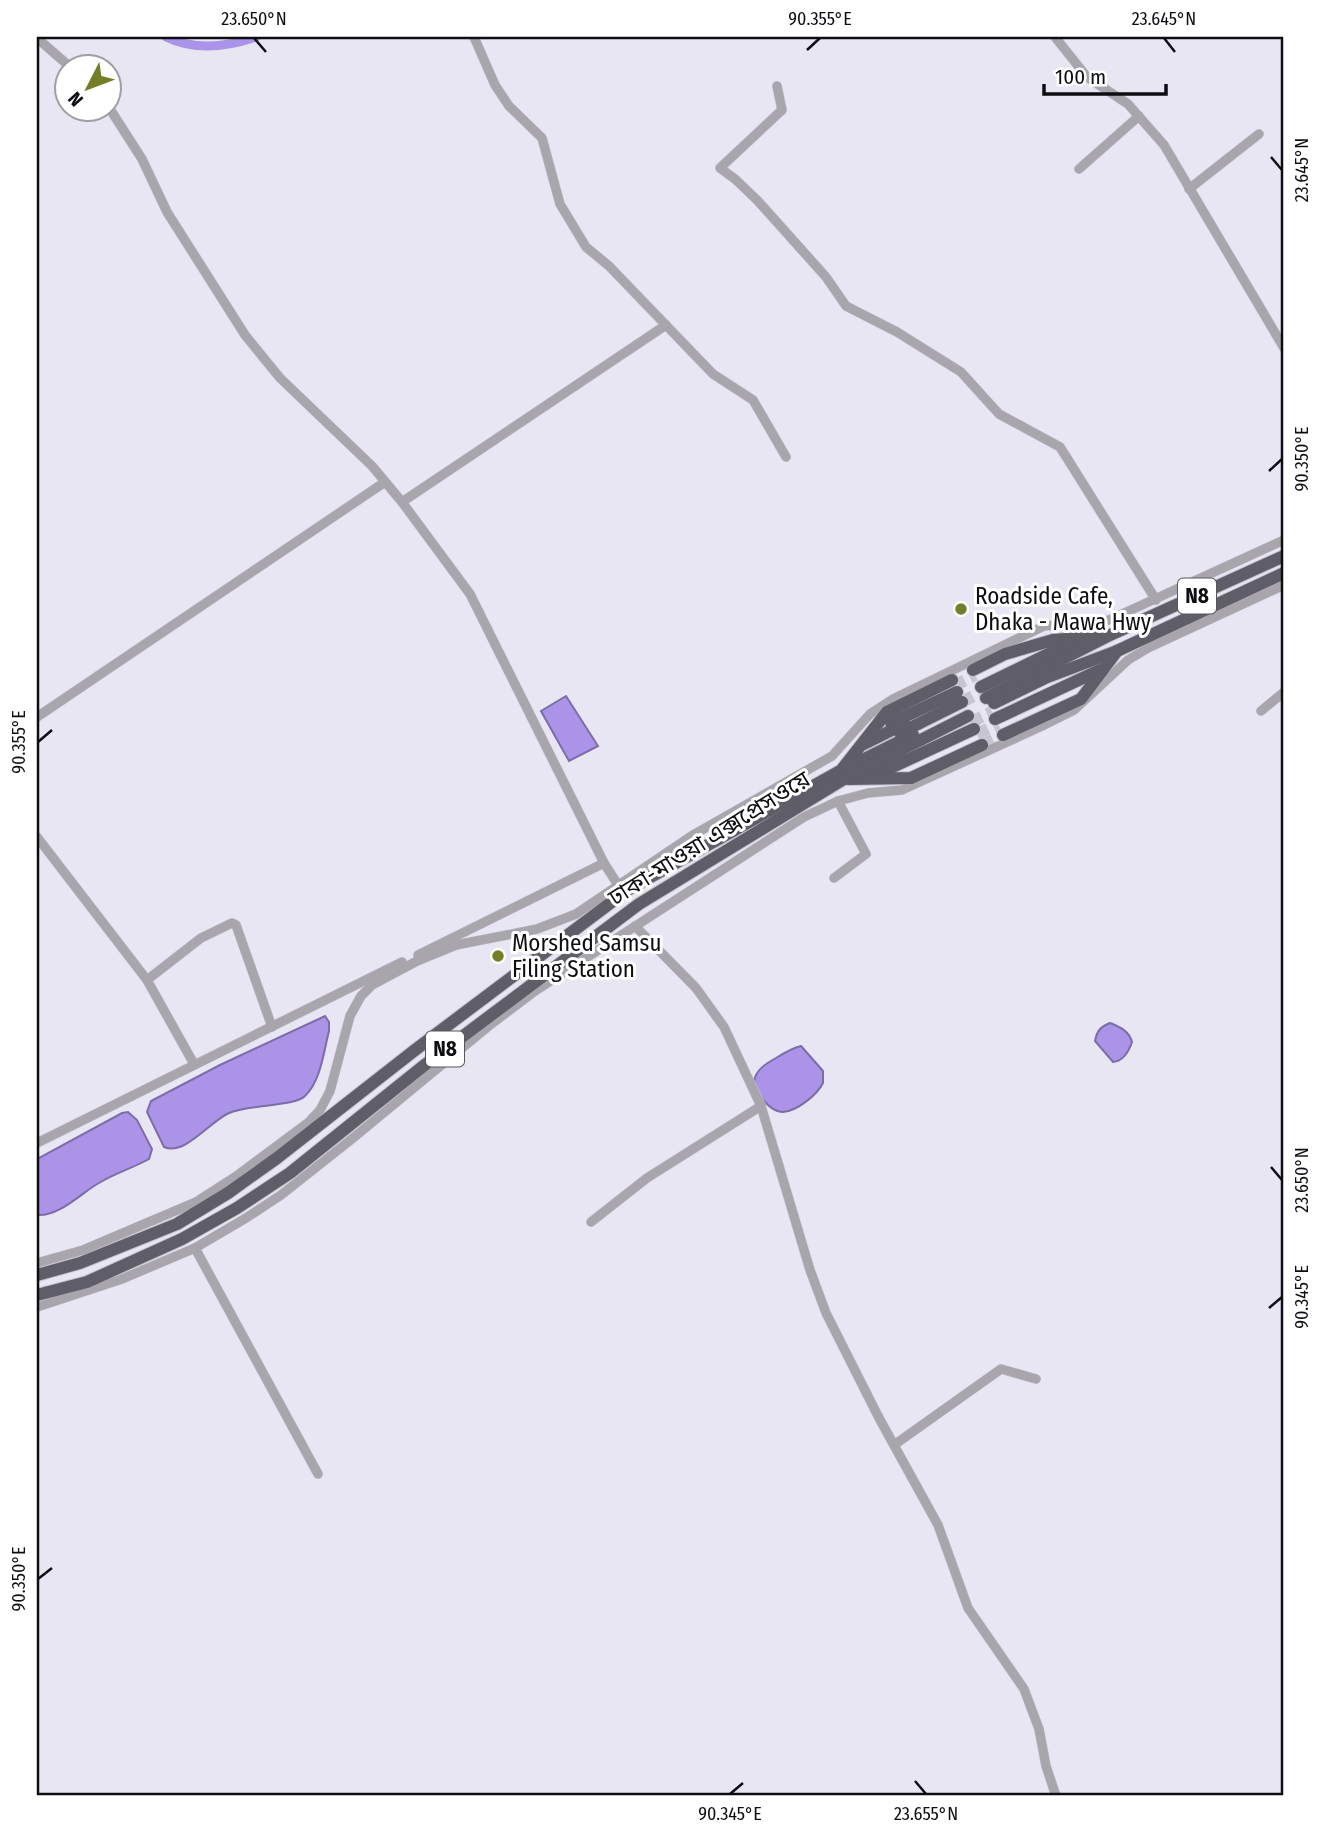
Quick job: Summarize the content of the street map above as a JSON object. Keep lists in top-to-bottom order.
{
  "streets": {
    "highway": ["N8", "ঢাকা-মাওয়া এক্সপ্রেসওয়ে"]
  },
  "places": ["Roadside Cafe, Dhaka - Mawa Hwy", "Morshed Samsu Filing Station"],
  "scale_bar": "100 m",
  "north": "bottom left",
  "coordinates": [
    "23.650°N",
    "90.355°E",
    "23.645°N",
    "90.350°E",
    "90.345°E",
    "23.655°N"
  ]
}
